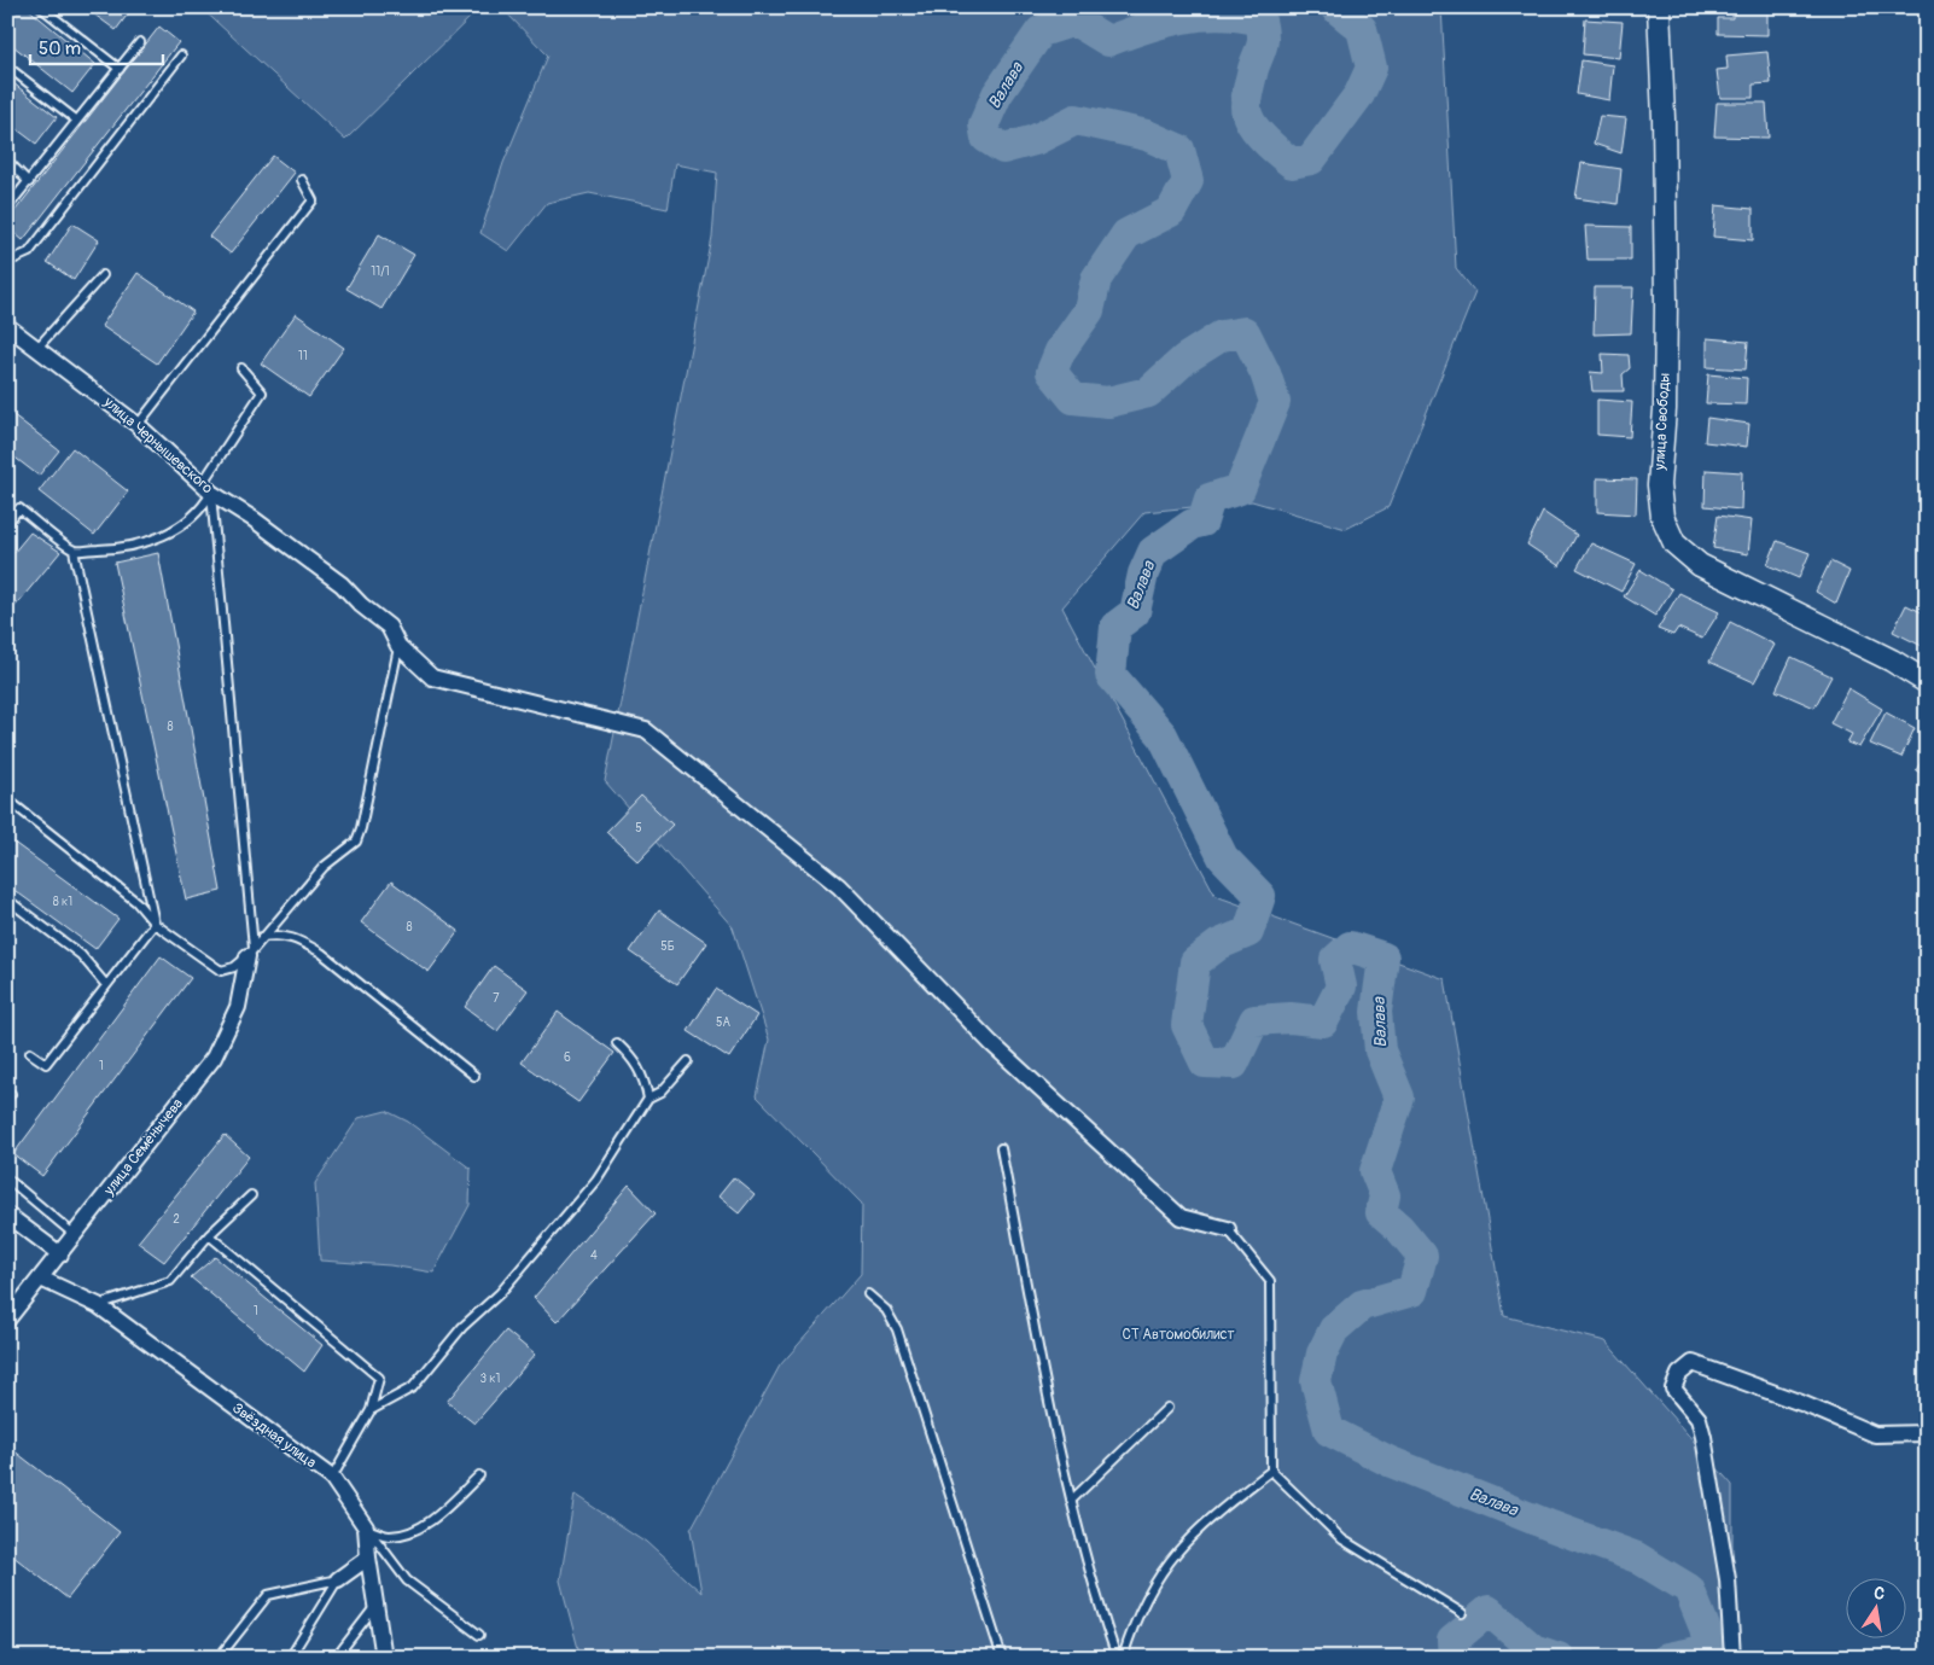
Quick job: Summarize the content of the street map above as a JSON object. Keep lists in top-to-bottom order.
{
  "streets": {
    "main road": ["улица Свободы"],
    "street": ["улица Чернышевского", "улица Семёнычева", "Звёздная улица"]
  },
  "crossings": [
    ["улица Семёнычева", "Звёздная улица"]
  ],
  "water": ["Валава"],
  "parks": ["СТ Автомобилист"],
  "house_numbers": [
    "11/1",
    "11",
    "8",
    "5",
    "8 к1",
    "8",
    "5Б",
    "7",
    "5А",
    "6",
    "1",
    "2",
    "4",
    "1",
    "3 к1"
  ],
  "scale_bar": "50 m",
  "north": "top"
}
